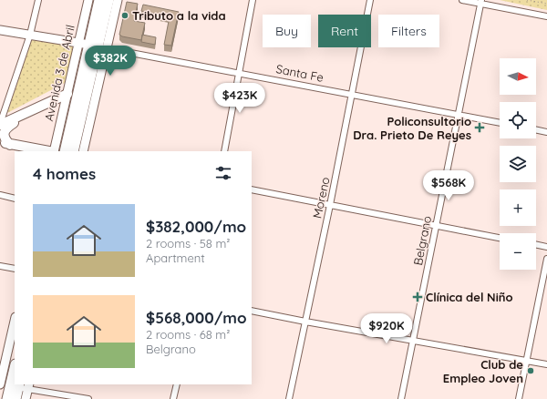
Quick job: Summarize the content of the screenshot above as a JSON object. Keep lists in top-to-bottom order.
{
  "streets": {
    "highway": ["Avenida 3 de Abril"],
    "street": ["Santa Fe", "Moreno", "Belgrano"]
  },
  "crossings": [
    ["Avenida 3 de Abril", "Santa Fe"],
    ["Santa Fe", "Moreno"],
    ["Santa Fe", "Belgrano"]
  ],
  "places": {
    "other": ["Tributo a la vida", "Club de Empleo Joven"],
    "health": ["Policonsultorio Dra. Prieto De Reyes", "Clínica del Niño"]
  },
  "north": "right",
  "page": {
    "chip": ["Buy", "Rent", "Filters"],
    "price": [
      "$382K",
      "$423K",
      "$568K",
      "$920K"
    ],
    "map_buttons": ["+", "−"],
    "heading": "4 homes",
    "list": [
      {
        "name": "$382,000/mo",
        "note": "2 rooms · 58 m² · Apartment"
      },
      {
        "name": "$568,000/mo",
        "note": "2 rooms · 68 m² · Belgrano"
      }
    ]
  }
}
